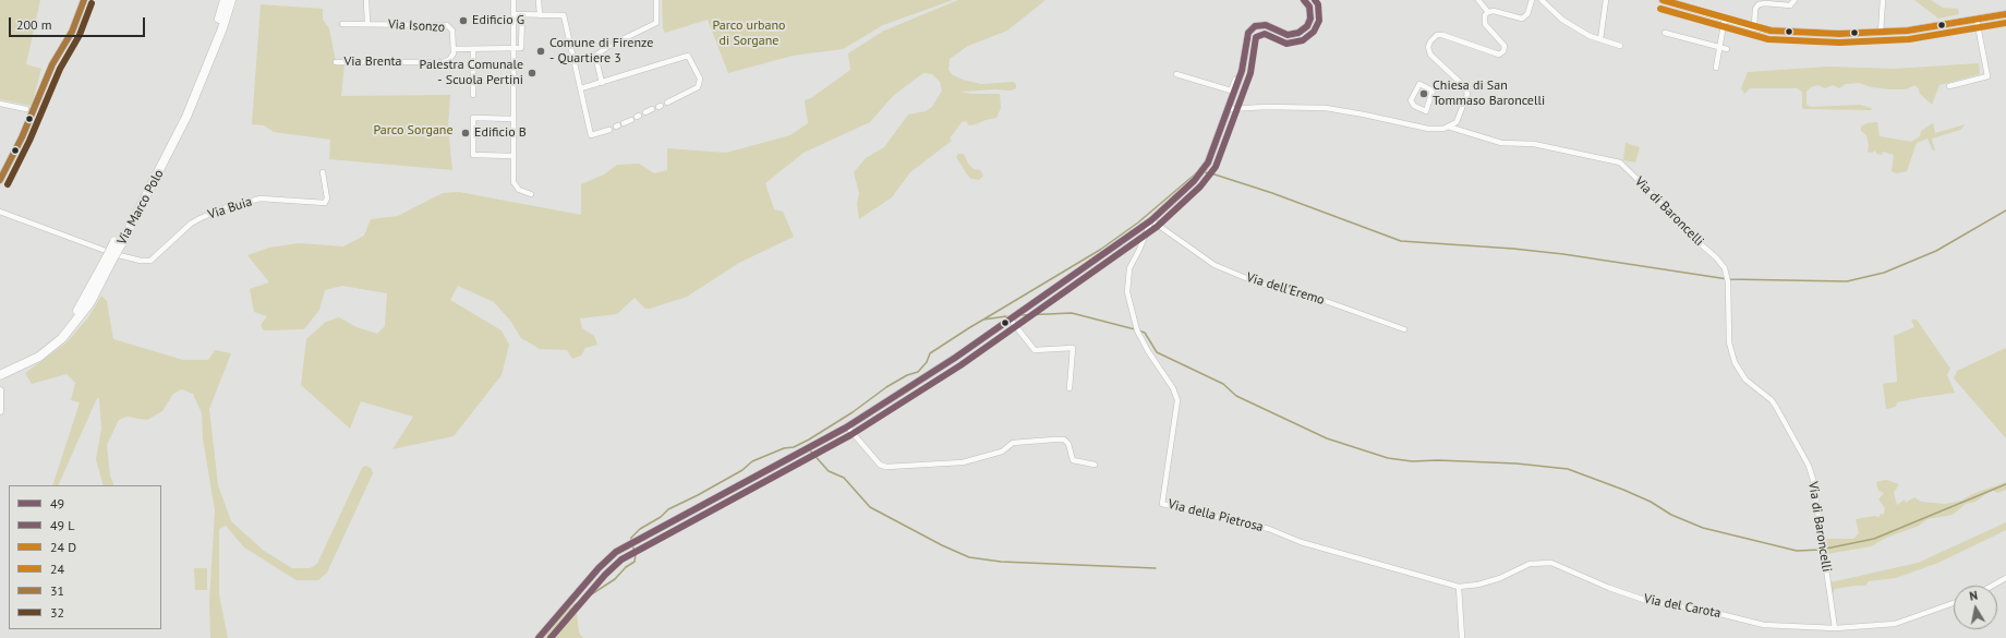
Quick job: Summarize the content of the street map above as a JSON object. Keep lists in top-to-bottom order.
{
  "streets": {
    "highway": ["Via Marco Polo"],
    "street": [
      "Via Isonzo",
      "Via Brenta",
      "Via Buia",
      "Via di Baroncelli",
      "Via dell'Eremo",
      "Via della Pietrosa",
      "Via del Carota"
    ]
  },
  "crossings": [
    ["Via Isonzo", "Via Brenta"],
    ["Via Marco Polo", "Via Buia"],
    ["Via di Baroncelli", "Via del Carota"],
    ["Via dell'Eremo", "Via della Pietrosa"],
    ["Via della Pietrosa", "Via del Carota"]
  ],
  "parks": ["Parco urbano di Sorgane", "Parco Sorgane"],
  "places": [
    "Edificio G",
    "Comune di Firenze - Quartiere 3",
    "Palestra Comunale - Scuola Pertini",
    "Chiesa di San Tommaso Baroncelli",
    "Edificio B"
  ],
  "lines": [
    "transit line 49",
    "transit line 31",
    "transit line 32",
    "transit line 24"
  ],
  "legend": [
    "49",
    "49 L",
    "24 D",
    "24",
    "31",
    "32"
  ],
  "scale_bar": "200 m",
  "north": "top"
}
